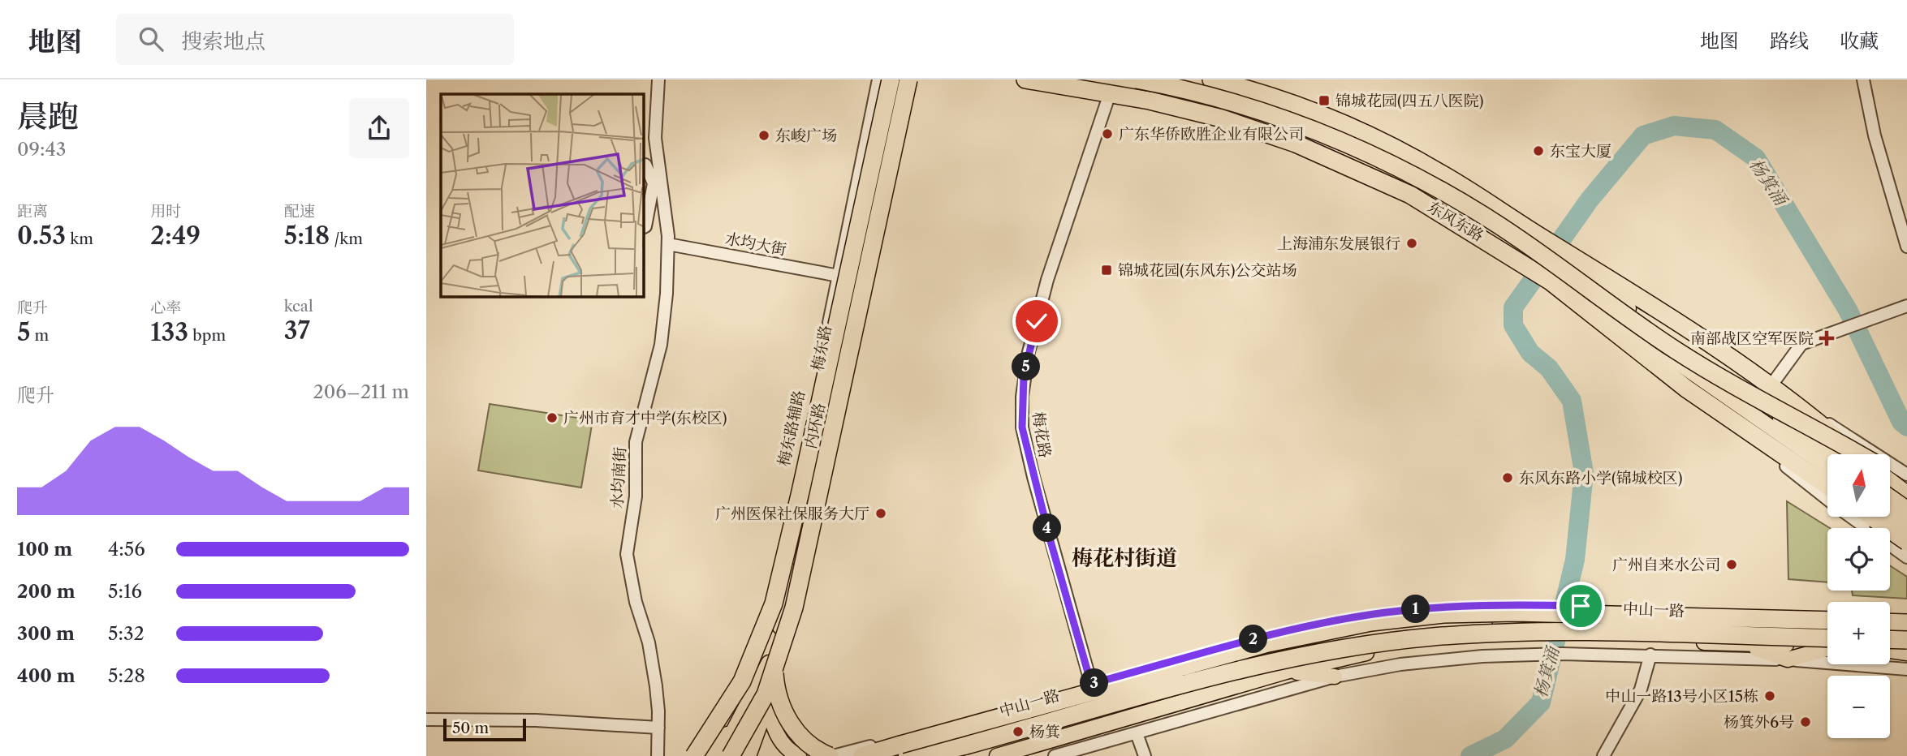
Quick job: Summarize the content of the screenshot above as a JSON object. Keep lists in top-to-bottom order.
{
  "streets": {
    "highway": ["东风东路", "内环路"],
    "main road": ["梅东路", "中山一路"],
    "street": [
      "水均大街",
      "梅东路辅路",
      "梅花路",
      "水均南街"
    ]
  },
  "crossings": [
    ["东风东路", "梅花路"],
    ["水均大街", "梅东路辅路"],
    ["水均大街", "水均南街"],
    ["梅东路", "内环路"],
    ["梅东路", "梅东路辅路"]
  ],
  "districts": ["梅花村街道"],
  "water": ["杨箕涌"],
  "places": {
    "transit": ["锦城花园(四五八医院)", "锦城花园(东风东)公交站场"],
    "other": [
      "广东华侨欧胜企业有限公司",
      "东峻广场",
      "东宝大厦",
      "上海浦东发展银行",
      "广州市育才中学(东校区)",
      "东风东路小学(锦城校区)",
      "广州医保社保服务大厅",
      "广州自来水公司",
      "中山一路13号小区15栋",
      "杨箕外6号",
      "杨箕"
    ],
    "health": ["南部战区空军医院"]
  },
  "scale_bar": "50 m",
  "north": "top",
  "page": {
    "header": "地图",
    "search": "搜索地点",
    "nav": ["地图", "路线", "收藏"],
    "heading": ["晨跑", "09:43"],
    "stats": [
      ["距离", "0.53 km"],
      ["用时", "2:49"],
      ["配速", "5:18 /km"],
      ["爬升", "5 m"],
      ["心率", "133 bpm"],
      ["kcal", "37"]
    ],
    "pins": [
      "5",
      "4",
      "1",
      "2",
      "3"
    ],
    "chart": ["爬升", "206–211 m"],
    "map_buttons": ["+", "−"],
    "list": [
      {
        "name": "100 m",
        "note": "4:56"
      },
      {
        "name": "200 m",
        "note": "5:16"
      },
      {
        "name": "300 m",
        "note": "5:32"
      },
      {
        "name": "400 m",
        "note": "5:28"
      }
    ],
    "scale": "50 m"
  }
}
